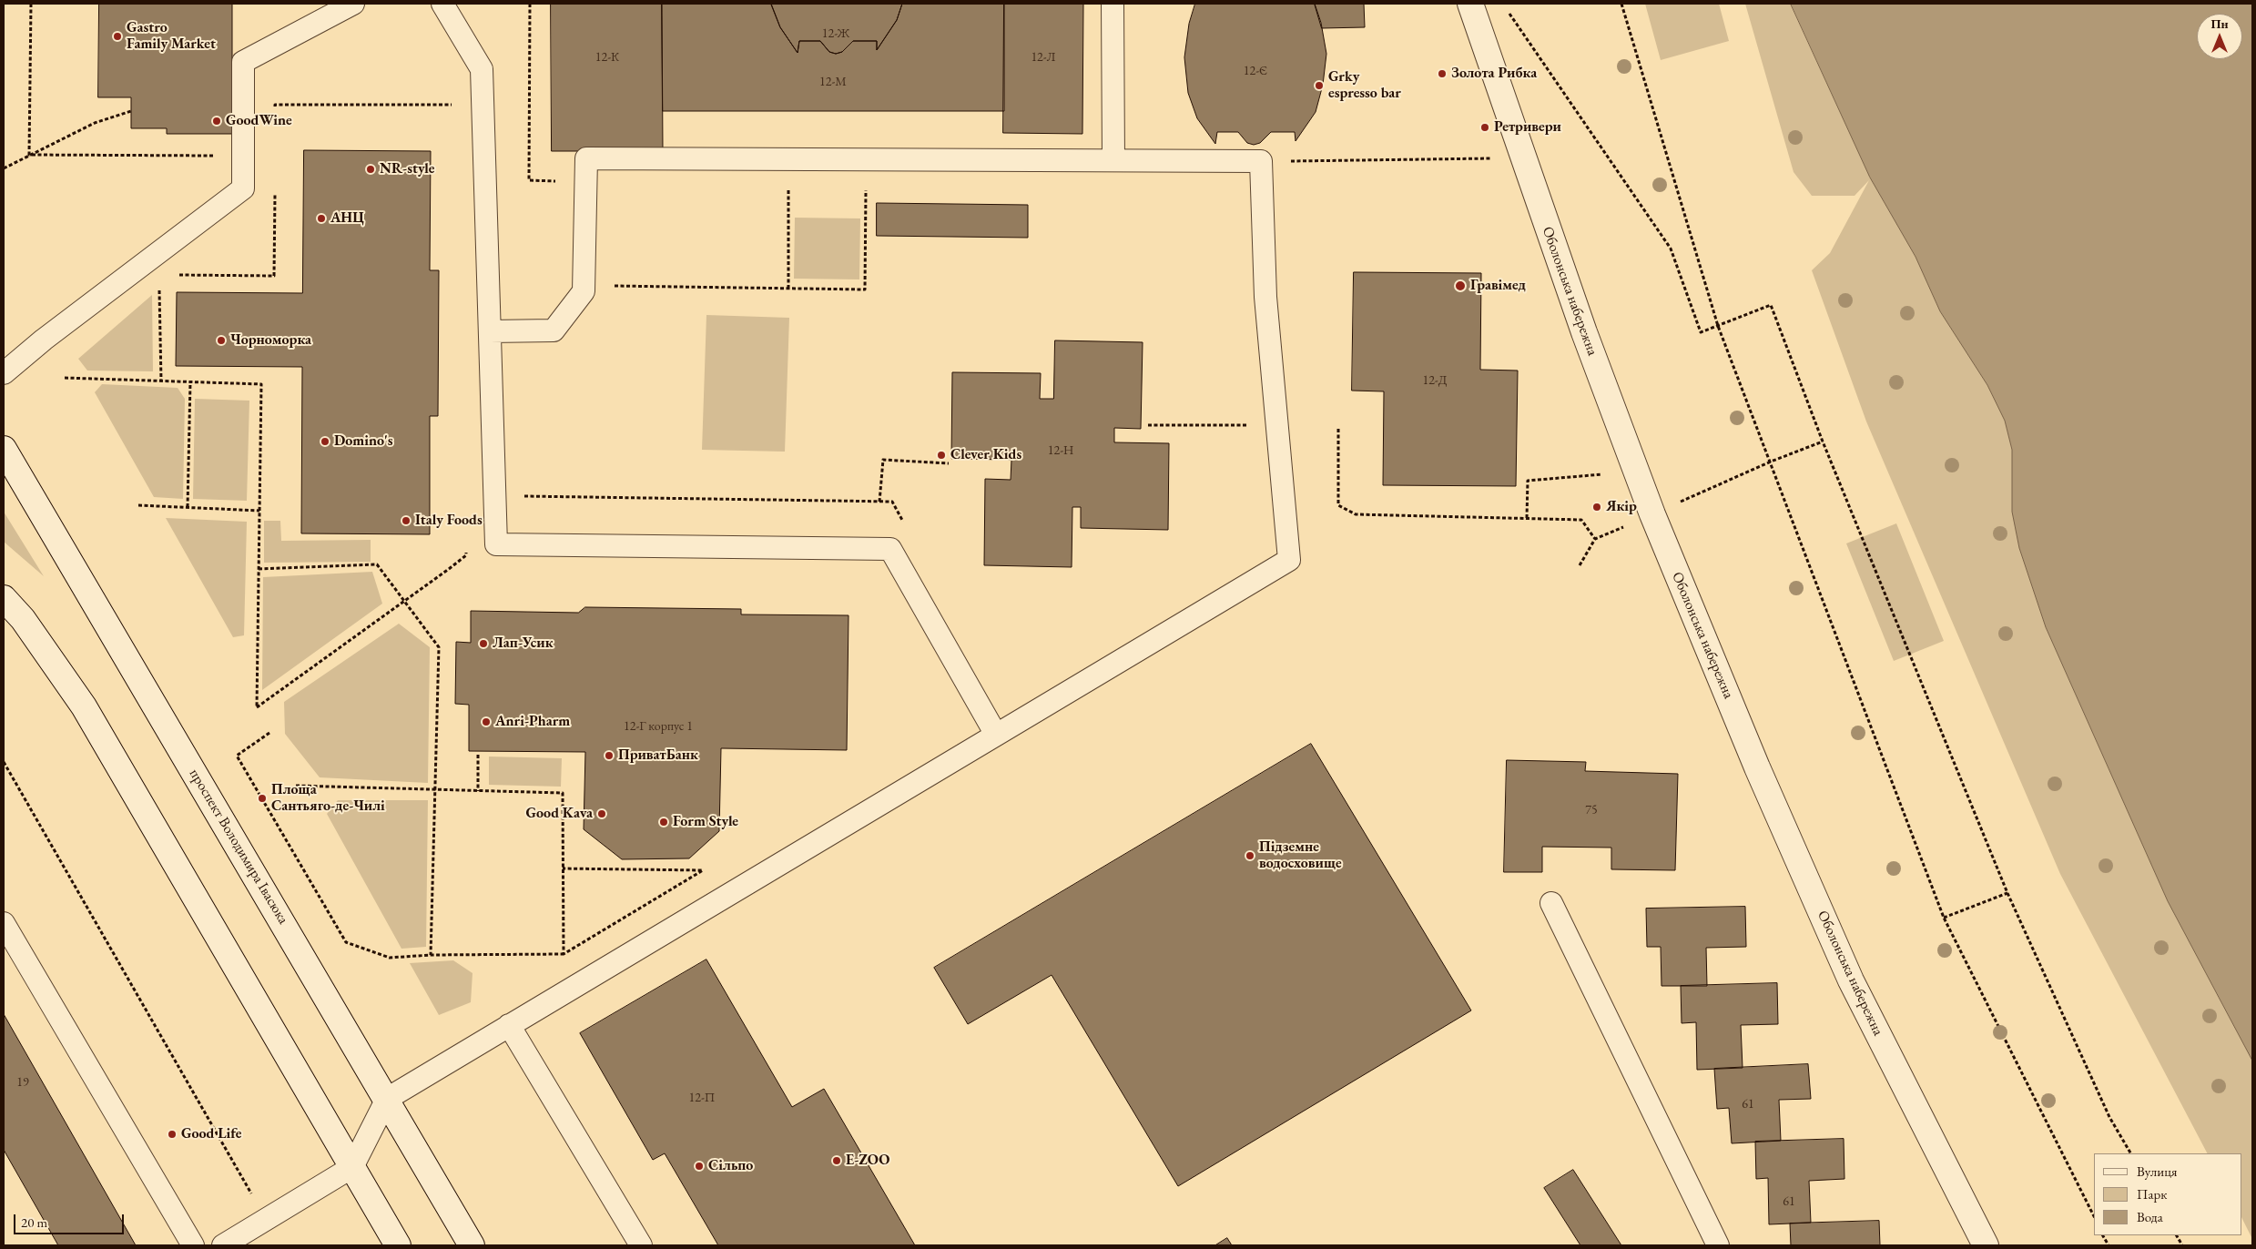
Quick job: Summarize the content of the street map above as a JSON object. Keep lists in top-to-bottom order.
{
  "streets": {
    "main road": ["Оболонська набережна", "проспект Володимира Івасюка"]
  },
  "places": [
    "Gastro Family Market",
    "Золота Рибка",
    "Grky espresso bar",
    "GoodWine",
    "Ретривери",
    "NR-style",
    "АНЦ",
    "Гравімед",
    "Чорноморка",
    "Domino's",
    "Clever Kids",
    "Якір",
    "Italy Foods",
    "Лап-Усик",
    "Anri-Pharm",
    "ПриватБанк",
    "Площа Сантьяго-де-Чилі",
    "Good Kava",
    "Form Style",
    "Підземне водосховище",
    "Good Life",
    "E-ZOO",
    "Сільпо"
  ],
  "house_numbers": [
    "12-Ж",
    "12-К",
    "12-Л",
    "12-Є",
    "12-М",
    "12-Д",
    "12-Н",
    "12-Г корпус 1",
    "75",
    "19",
    "12-П",
    "61",
    "61"
  ],
  "legend": ["Вулиця", "Парк", "Вода"],
  "scale_bar": "20 m",
  "north": "top"
}
